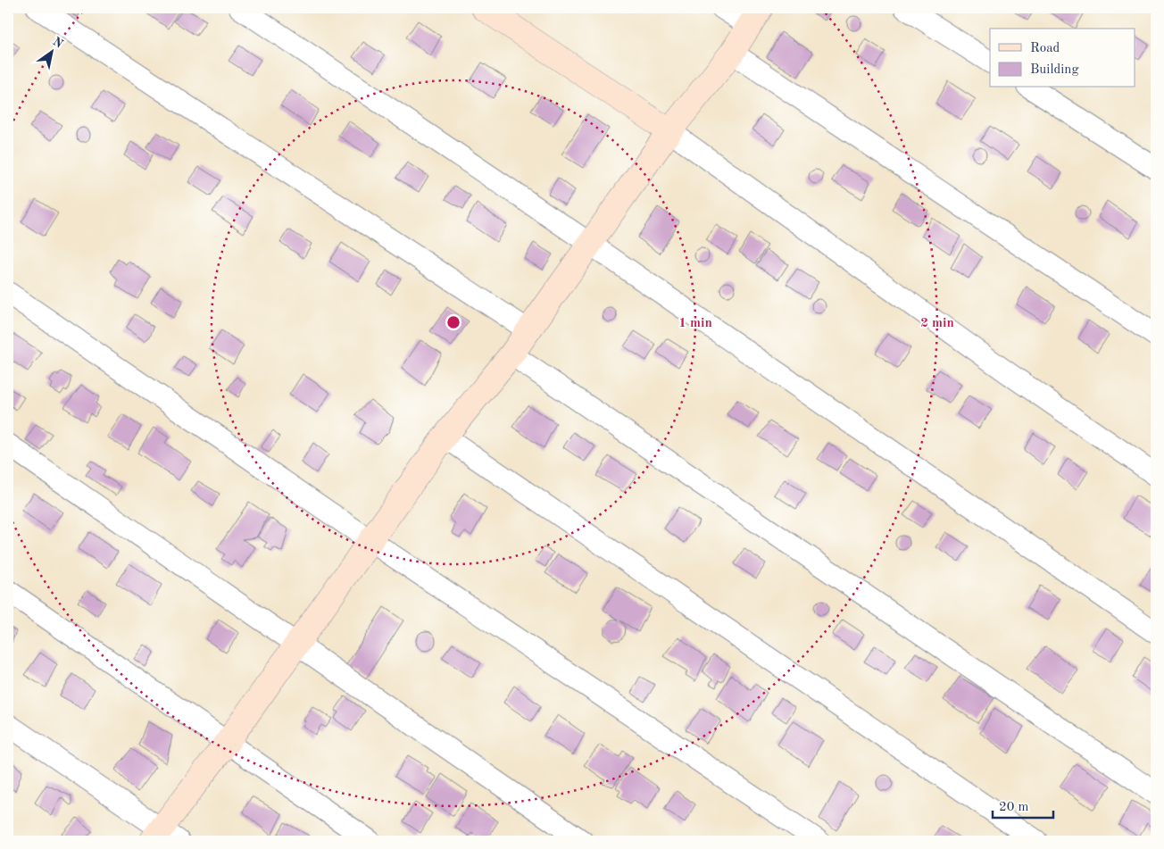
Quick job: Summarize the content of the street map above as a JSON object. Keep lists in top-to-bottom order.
{
  "legend": ["Road", "Building"],
  "scale_bar": "20 m",
  "north": "top right",
  "rings": ["1 min", "2 min"]
}
